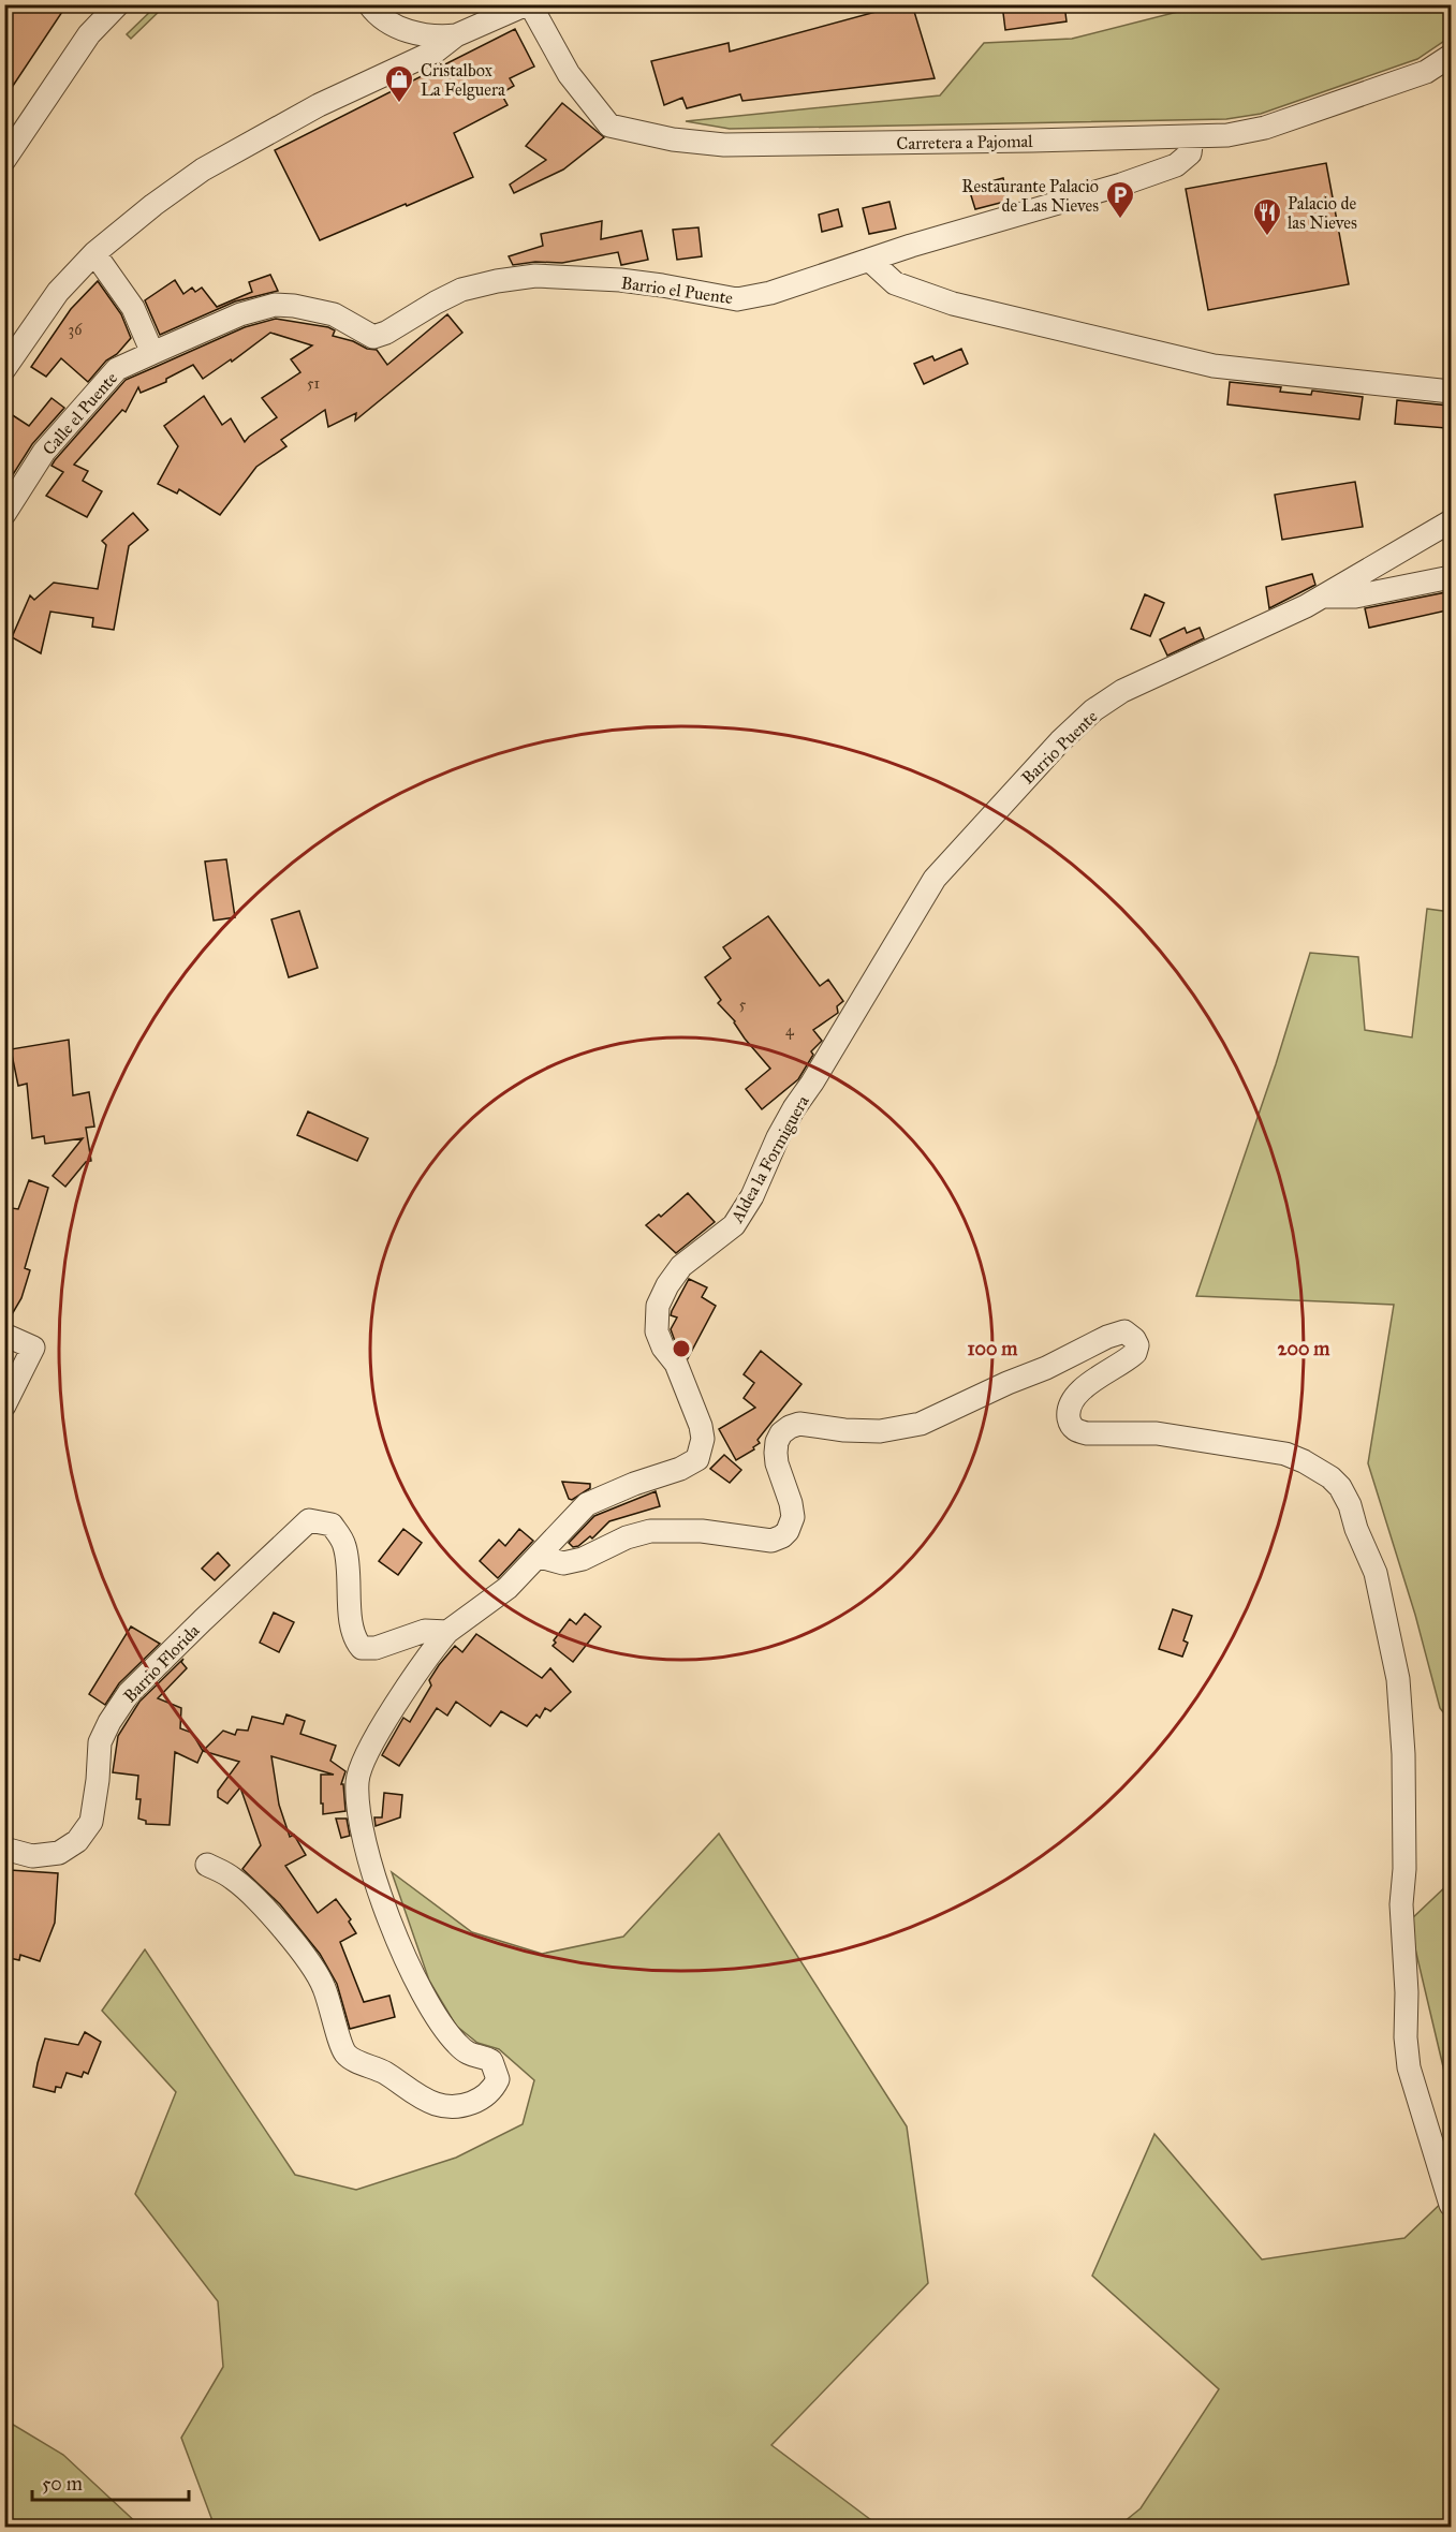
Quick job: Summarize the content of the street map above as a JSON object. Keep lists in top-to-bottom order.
{
  "streets": {
    "street": [
      "Carretera a Pajomal",
      "Barrio el Puente",
      "Calle el Puente",
      "Barrio Puente",
      "Aldea la Formiguera",
      "Barrio Florida"
    ]
  },
  "crossings": [
    ["Carretera a Pajomal", "Barrio el Puente"],
    ["Barrio el Puente", "Calle el Puente"],
    ["Barrio Puente", "Aldea la Formiguera"],
    ["Aldea la Formiguera", "Barrio Florida"]
  ],
  "places": {
    "shop": ["Cristalbox La Felguera"],
    "parking": ["Restaurante Palacio de Las Nieves"],
    "restaurant": ["Palacio de las Nieves"]
  },
  "house_numbers": [
    "36",
    "51",
    "5",
    "4"
  ],
  "scale_bar": "50 m",
  "rings": ["100 m", "200 m"]
}
